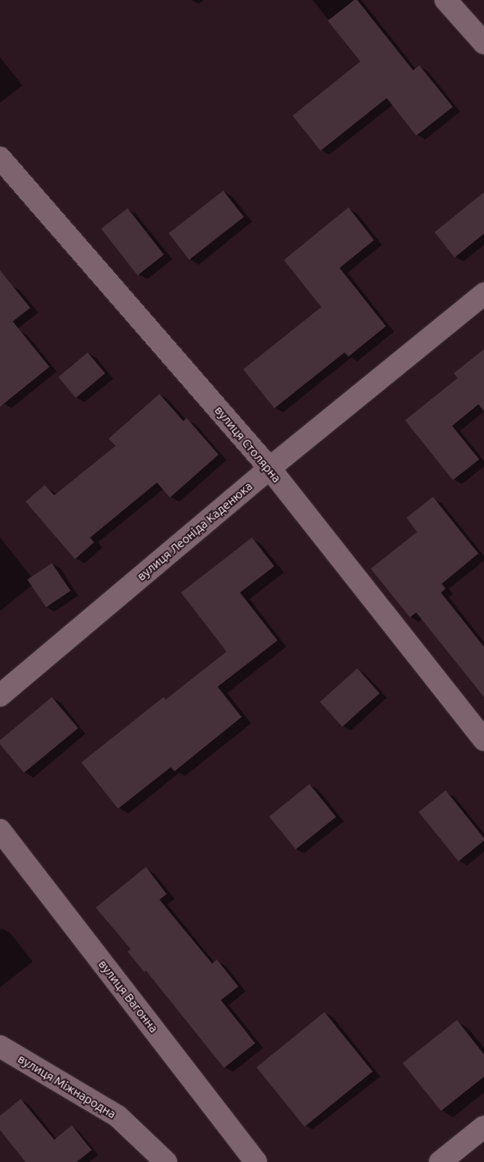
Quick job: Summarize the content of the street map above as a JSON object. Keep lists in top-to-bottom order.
{
  "streets": {
    "street": [
      "вулиця Столярна",
      "вулиця Леоніда Каденюка",
      "вулиця Вагонна",
      "вулиця Міжнародна"
    ]
  },
  "crossings": [
    ["вулиця Столярна", "вулиця Леоніда Каденюка"]
  ]
}
